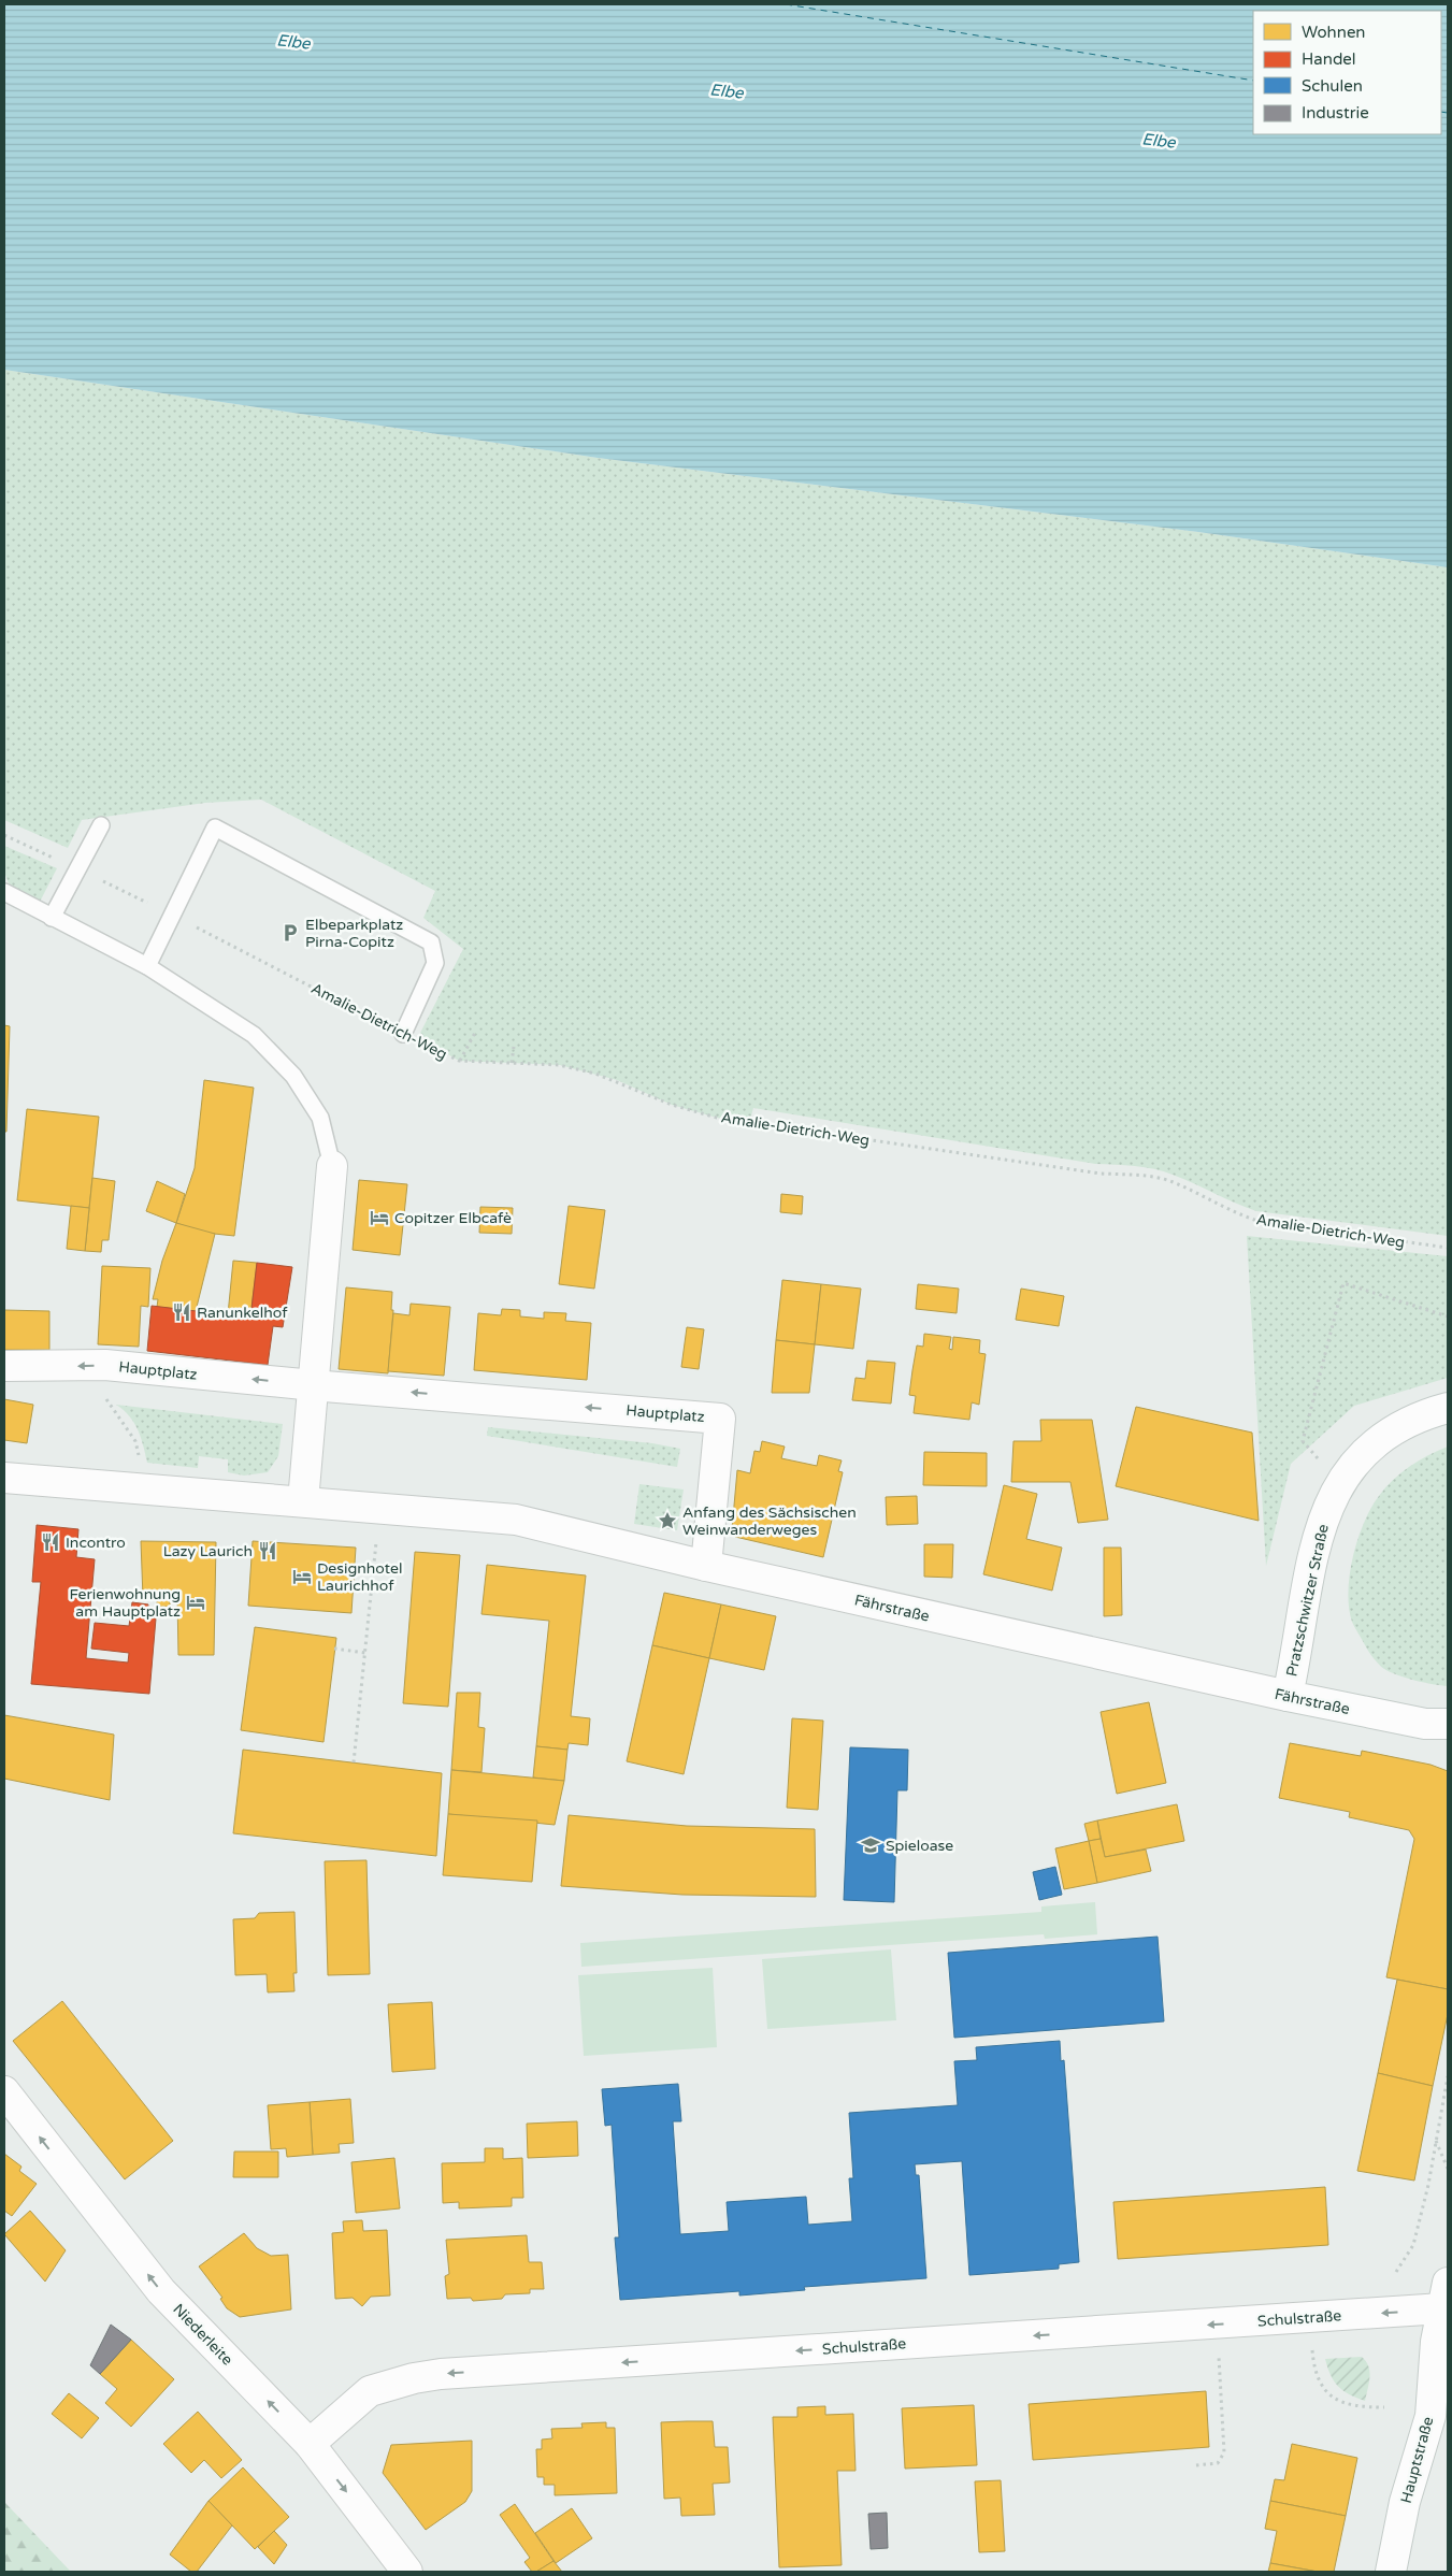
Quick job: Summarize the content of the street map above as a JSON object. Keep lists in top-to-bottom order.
{
  "streets": {
    "street": [
      "Hauptplatz",
      "Pratzschwitzer Straße",
      "Fährstraße",
      "Schulstraße",
      "Niederleite",
      "Hauptstraße"
    ],
    "path": ["Amalie-Dietrich-Weg"]
  },
  "crossings": [
    ["Hauptplatz", "Fährstraße"],
    ["Pratzschwitzer Straße", "Fährstraße"],
    ["Schulstraße", "Niederleite"],
    ["Schulstraße", "Hauptstraße"]
  ],
  "one_way": ["Schulstraße"],
  "water": ["Elbe"],
  "places": {
    "parking": ["Elbeparkplatz Pirna-Copitz"],
    "hotel": ["Copitzer Elbcafè", "Designhotel Laurichhof", "Ferienwohnung am Hauptplatz"],
    "restaurant": ["Ranunkelhof", "Incontro", "Lazy Laurich"],
    "place": ["Anfang des Sächsischen Weinwanderweges"],
    "school or university": ["Spieloase"]
  },
  "legend": [
    "Wohnen",
    "Handel",
    "Schulen",
    "Industrie"
  ]
}
